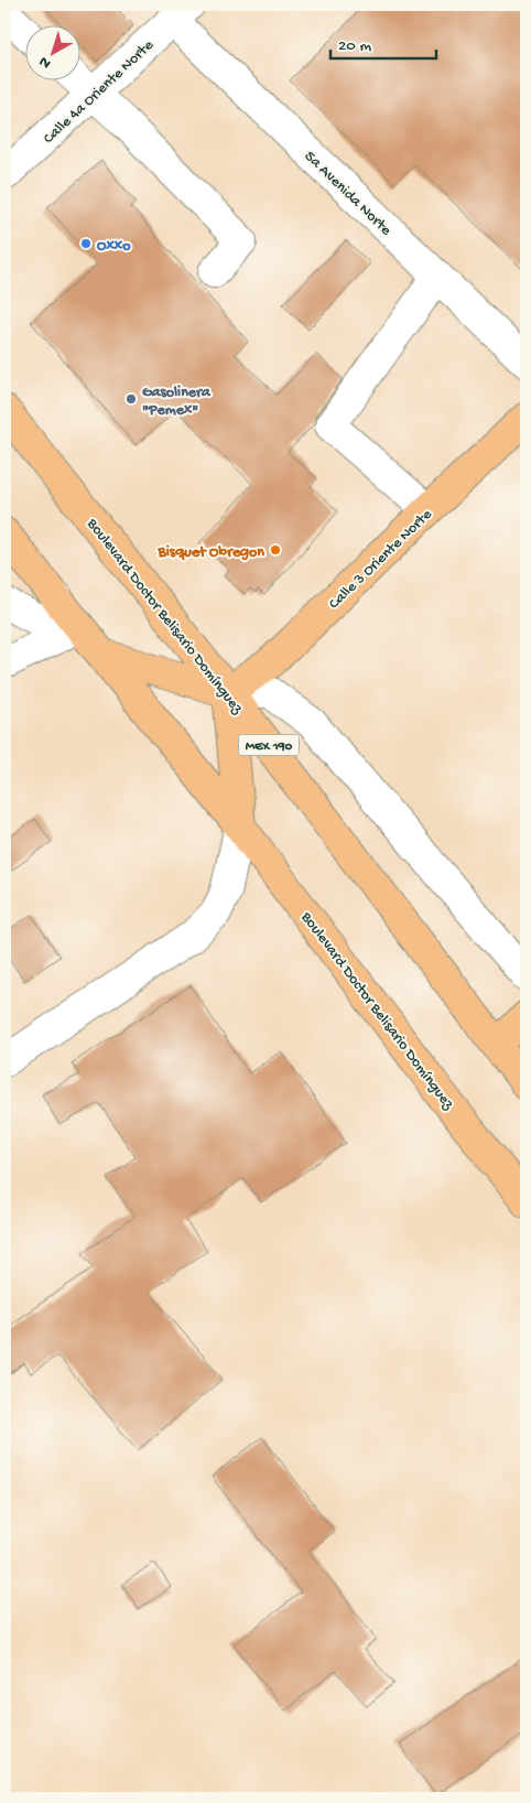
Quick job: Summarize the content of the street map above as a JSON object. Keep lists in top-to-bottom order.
{
  "streets": {
    "main road": ["Calle 3 Oriente Norte", "Boulevard Doctor Belisario Domínguez", "MEX 190"],
    "street": ["Calle 4a Oriente Norte", "5a Avenida Norte"]
  },
  "crossings": [
    ["Calle 4a Oriente Norte", "5a Avenida Norte"],
    ["Calle 3 Oriente Norte", "Boulevard Doctor Belisario Domínguez"]
  ],
  "places": ["Oxxo", "Gasolinera \"Pemex\"", "Bisquet Obregon"],
  "scale_bar": "20 m",
  "north": "bottom left"
}
